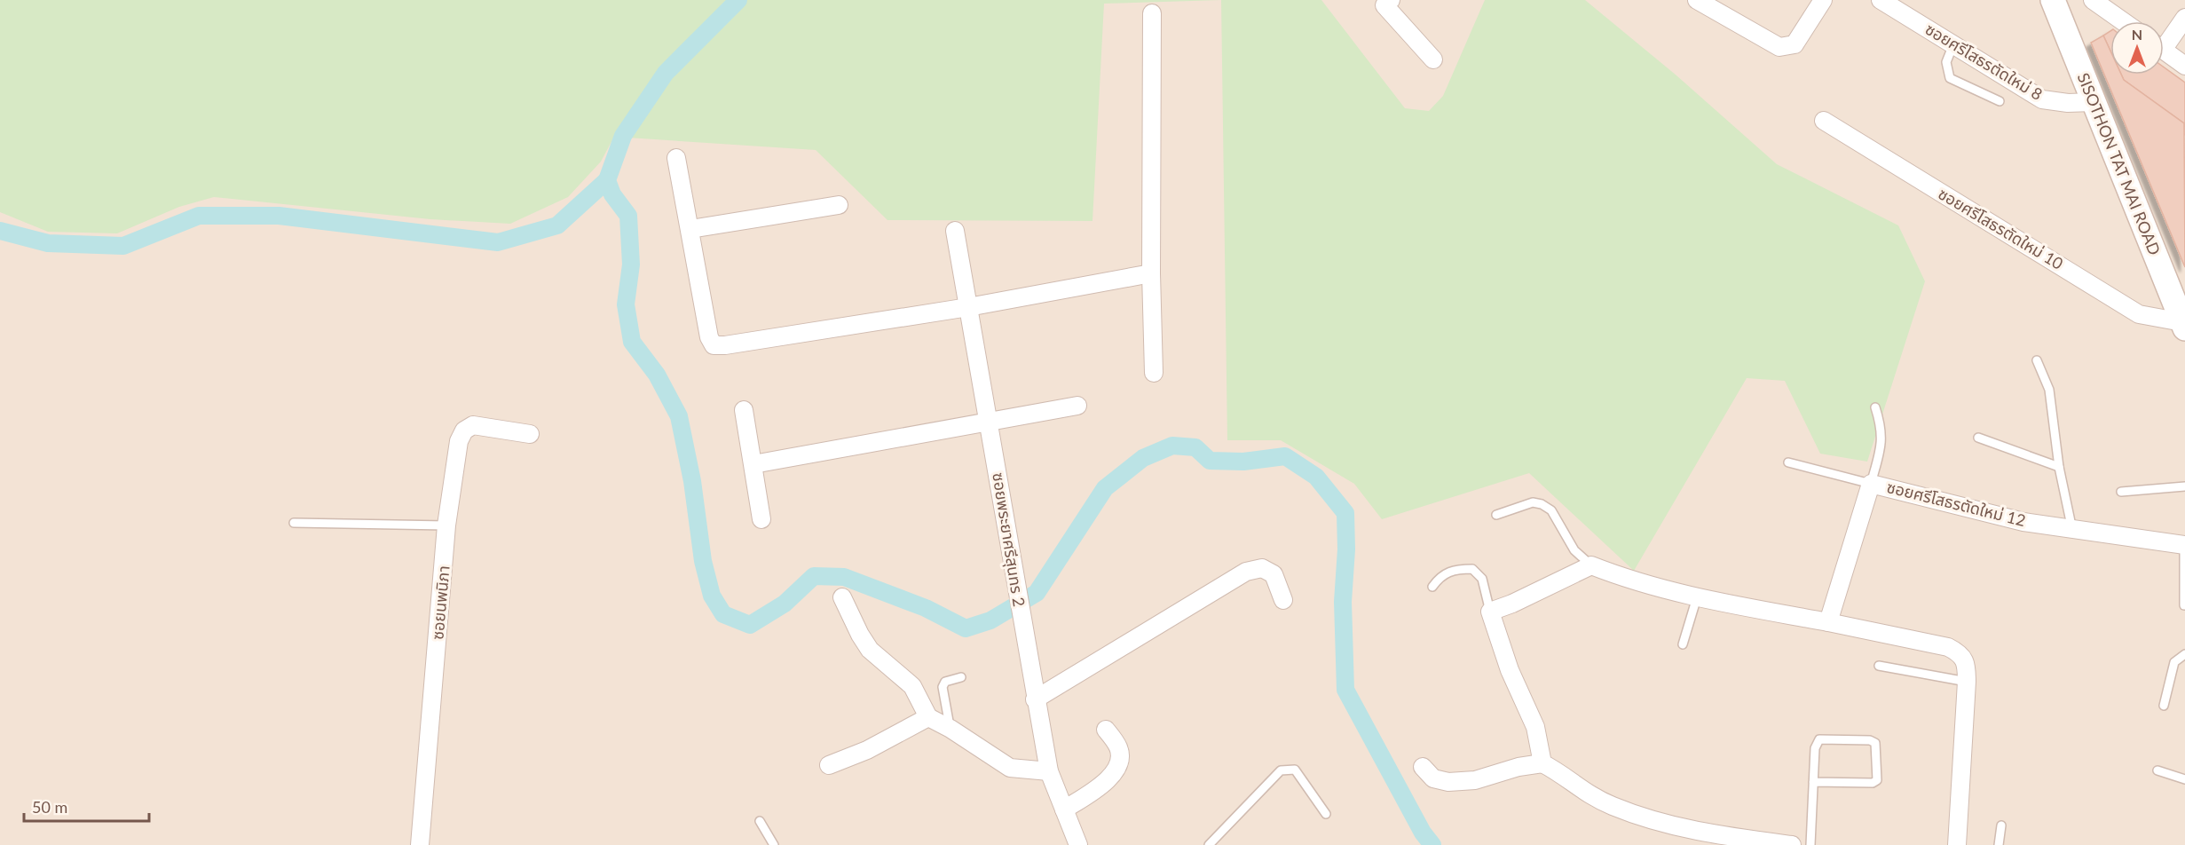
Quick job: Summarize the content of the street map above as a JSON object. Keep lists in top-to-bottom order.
{
  "streets": {
    "street": [
      "ซอยศรีโสธรตัดใหม่ 8",
      "SISOTHON TAT MAI ROAD",
      "ซอยศรีโสธรตัดใหม่ 10",
      "ซอยศรีโสธรตัดใหม่ 12",
      "ซอยพระยาศรีสุนทร 2",
      "ซอยนพนิภา"
    ]
  },
  "crossings": [
    ["ซอยศรีโสธรตัดใหม่ 8", "SISOTHON TAT MAI ROAD"],
    ["SISOTHON TAT MAI ROAD", "ซอยศรีโสธรตัดใหม่ 10"]
  ],
  "scale_bar": "50 m",
  "north": "top"
}
